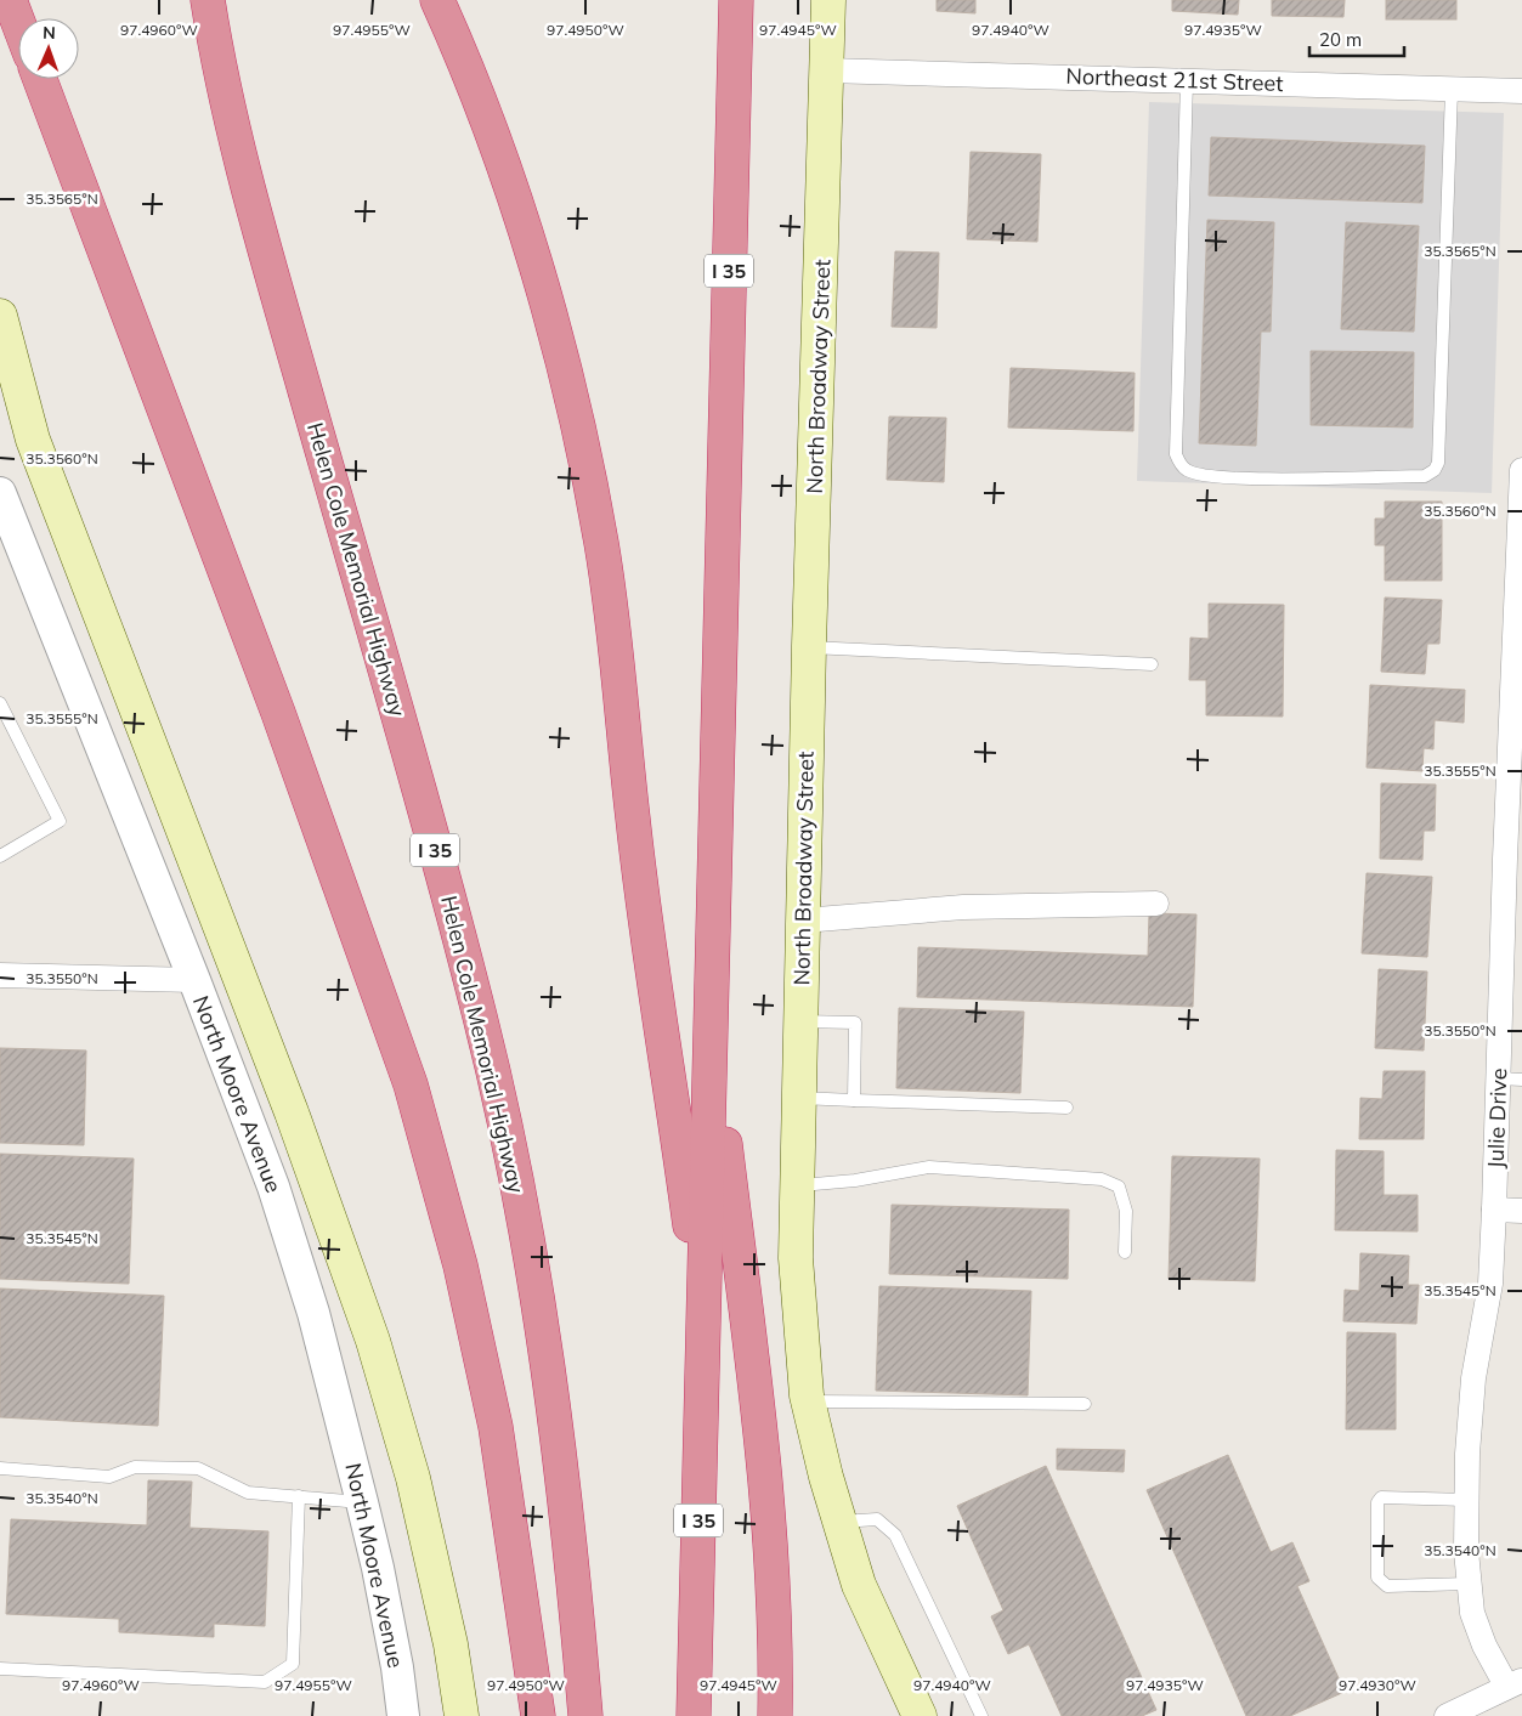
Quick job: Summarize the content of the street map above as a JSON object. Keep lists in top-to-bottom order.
{
  "streets": {
    "highway": ["I 35", "Helen Cole Memorial Highway"],
    "main road": ["North Broadway Street"],
    "street": ["Northeast 21st Street", "North Moore Avenue", "Julie Drive"]
  },
  "crossings": [
    ["Northeast 21st Street", "North Broadway Street"]
  ],
  "scale_bar": "20 m",
  "north": "top",
  "coordinates": [
    "97.4960°W",
    "97.4955°W",
    "97.4950°W",
    "97.4945°W",
    "97.4940°W",
    "97.4935°W",
    "35.3565°N",
    "35.3560°N",
    "35.3555°N",
    "35.3550°N",
    "35.3545°N",
    "35.3540°N",
    "97.4930°W"
  ]
}
